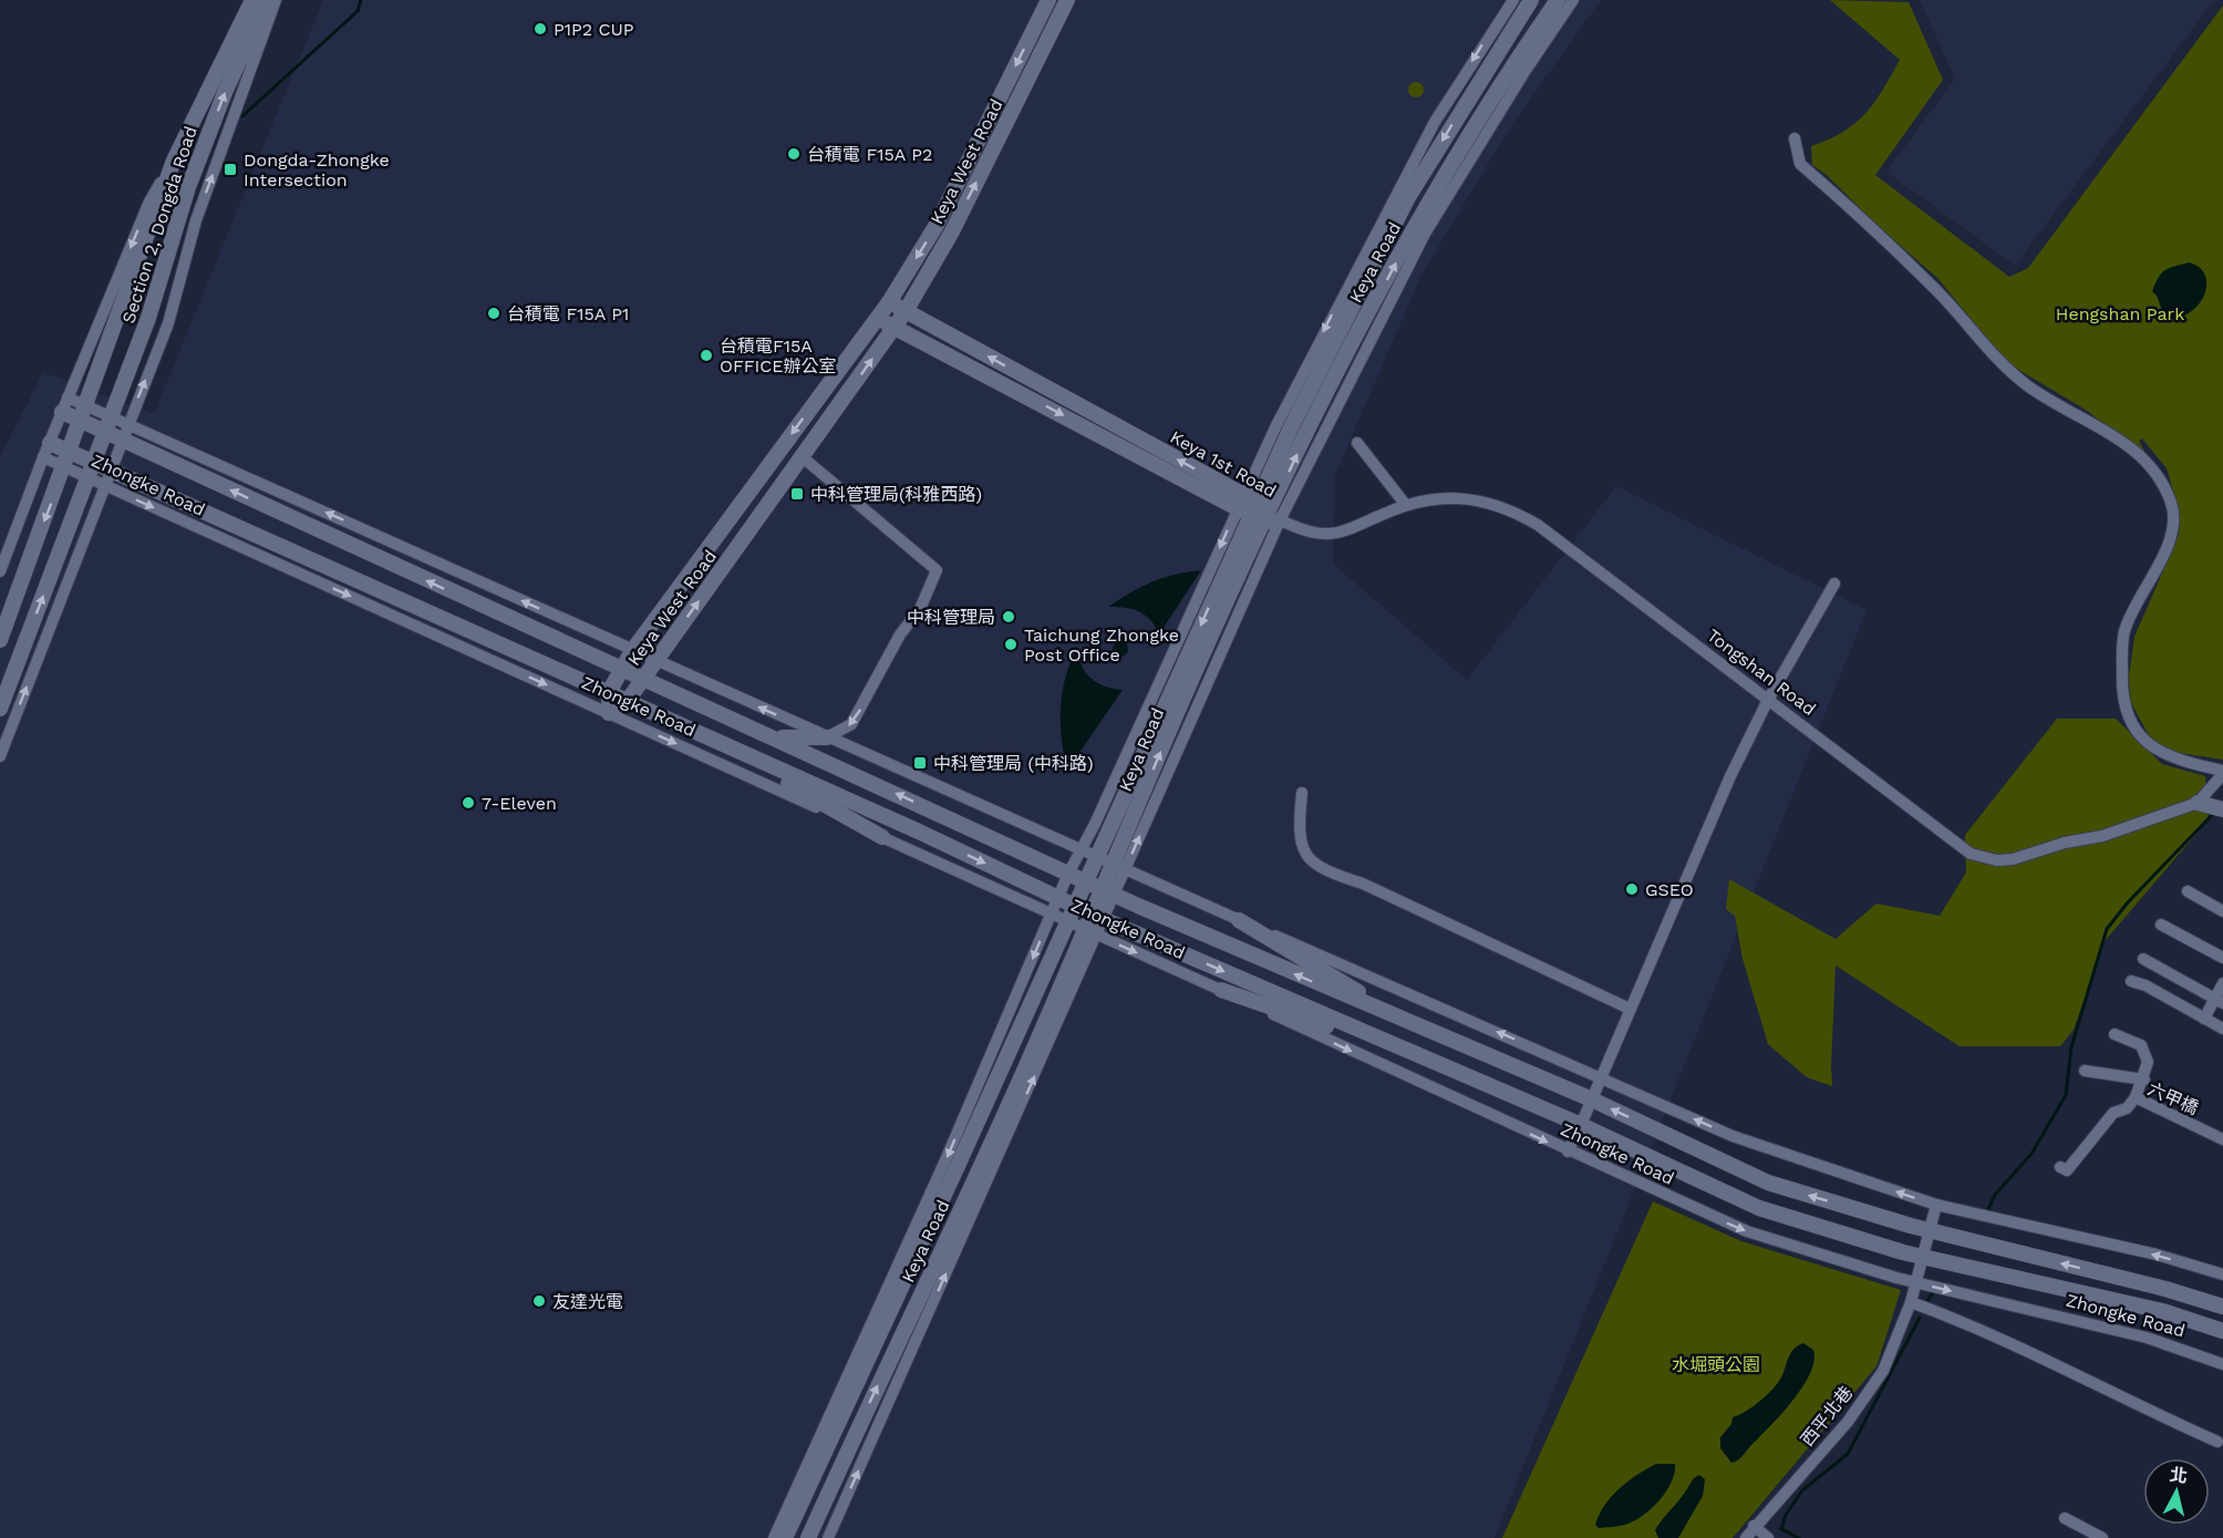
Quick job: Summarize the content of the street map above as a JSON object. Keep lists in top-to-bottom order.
{
  "streets": {
    "street": [
      "Keya West Road",
      "Section 2, Dongda Road",
      "Keya Road",
      "Keya 1st Road",
      "Zhongke Road",
      "Tongshan Road",
      "六甲橋",
      "西平北巷"
    ]
  },
  "crossings": [
    ["Keya West Road", "Keya 1st Road"],
    ["Keya West Road", "Zhongke Road"],
    ["Section 2, Dongda Road", "Zhongke Road"],
    ["Keya Road", "Keya 1st Road"],
    ["Keya Road", "Zhongke Road"],
    ["Keya Road", "Tongshan Road"],
    ["Keya 1st Road", "Tongshan Road"],
    ["Zhongke Road", "西平北巷"]
  ],
  "parks": ["Hengshan Park", "水堀頭公園"],
  "places": {
    "other": [
      "P1P2 CUP",
      "台積電 F15A P2",
      "台積電 F15A P1",
      "台積電F15A OFFICE辦公室",
      "中科管理局",
      "Taichung Zhongke Post Office",
      "7-Eleven",
      "GSEO",
      "友達光電"
    ],
    "transit": ["Dongda-Zhongke Intersection", "中科管理局(科雅西路)", "中科管理局 (中科路)"]
  },
  "north": "top"
}
